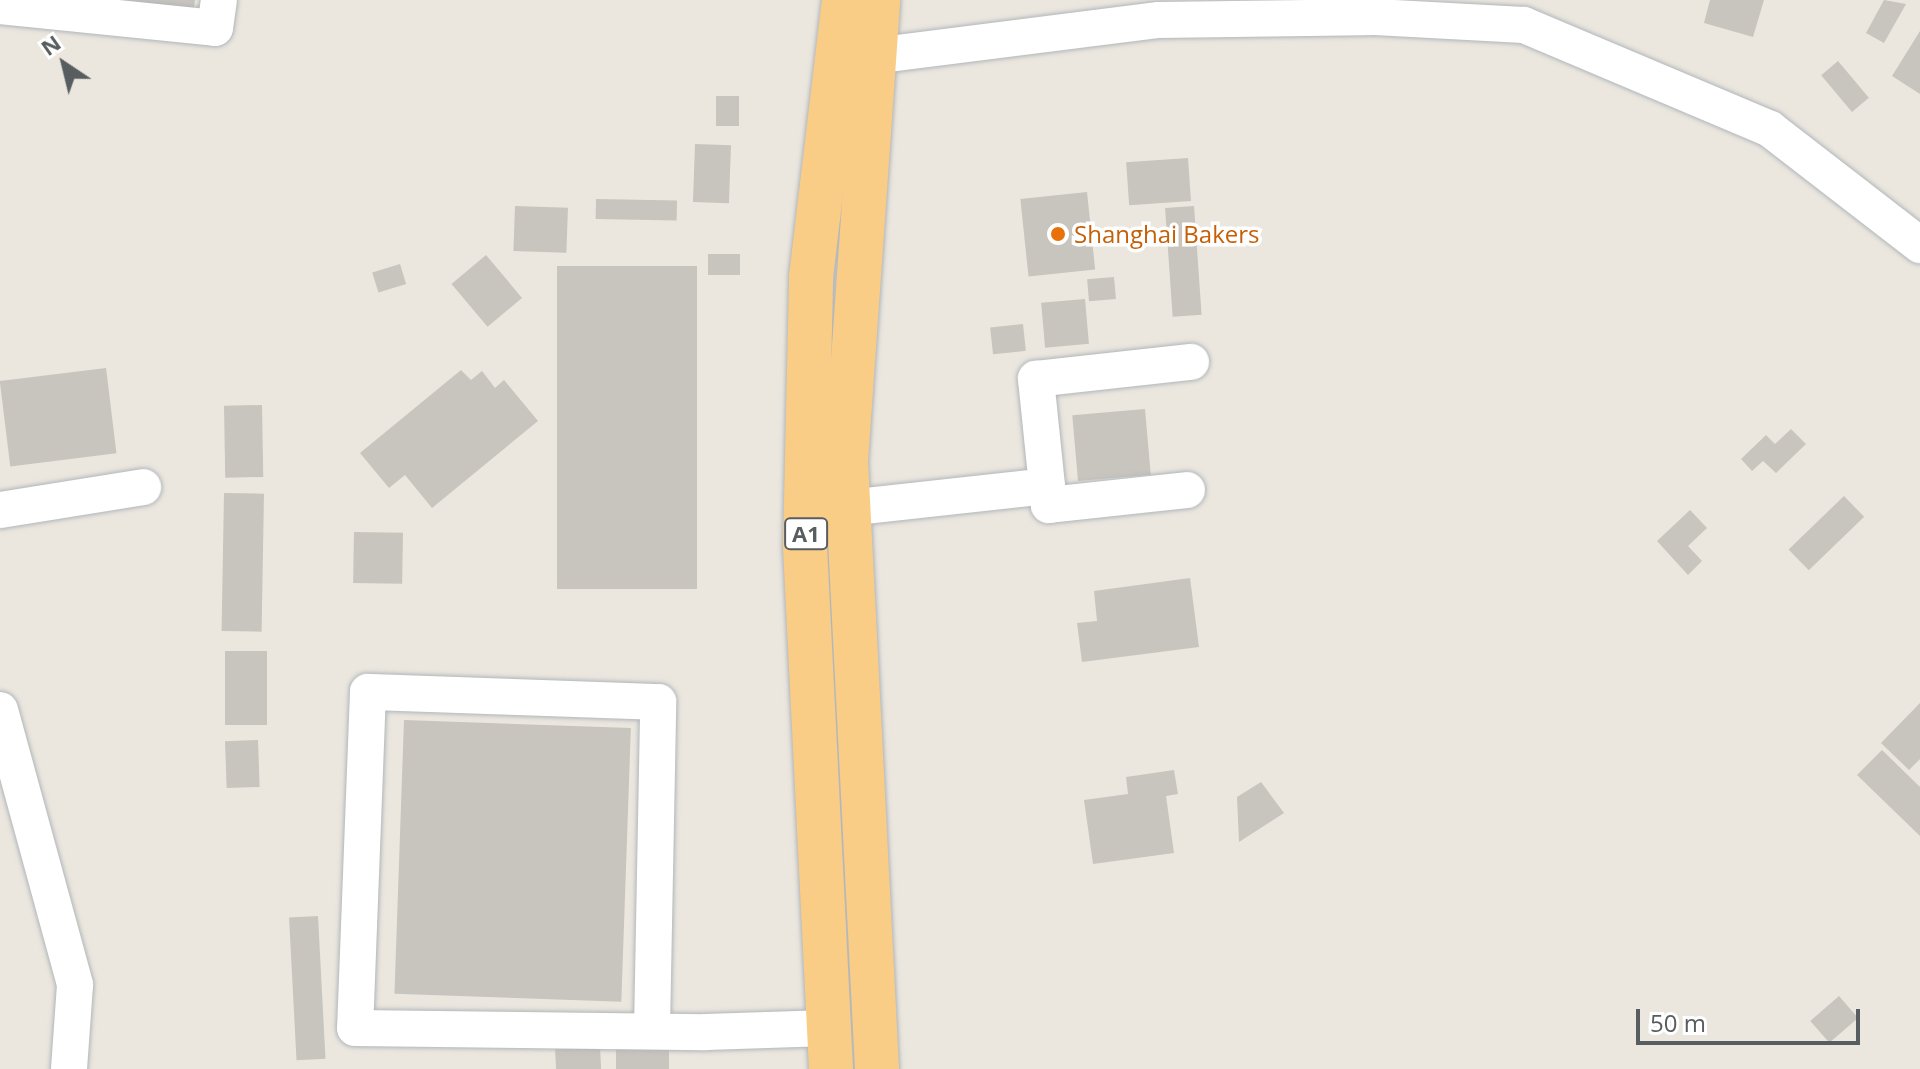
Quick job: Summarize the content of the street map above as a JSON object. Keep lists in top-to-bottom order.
{
  "streets": {
    "highway": ["A1"]
  },
  "places": ["Shanghai Bakers"],
  "scale_bar": "50 m",
  "north": "top left"
}
